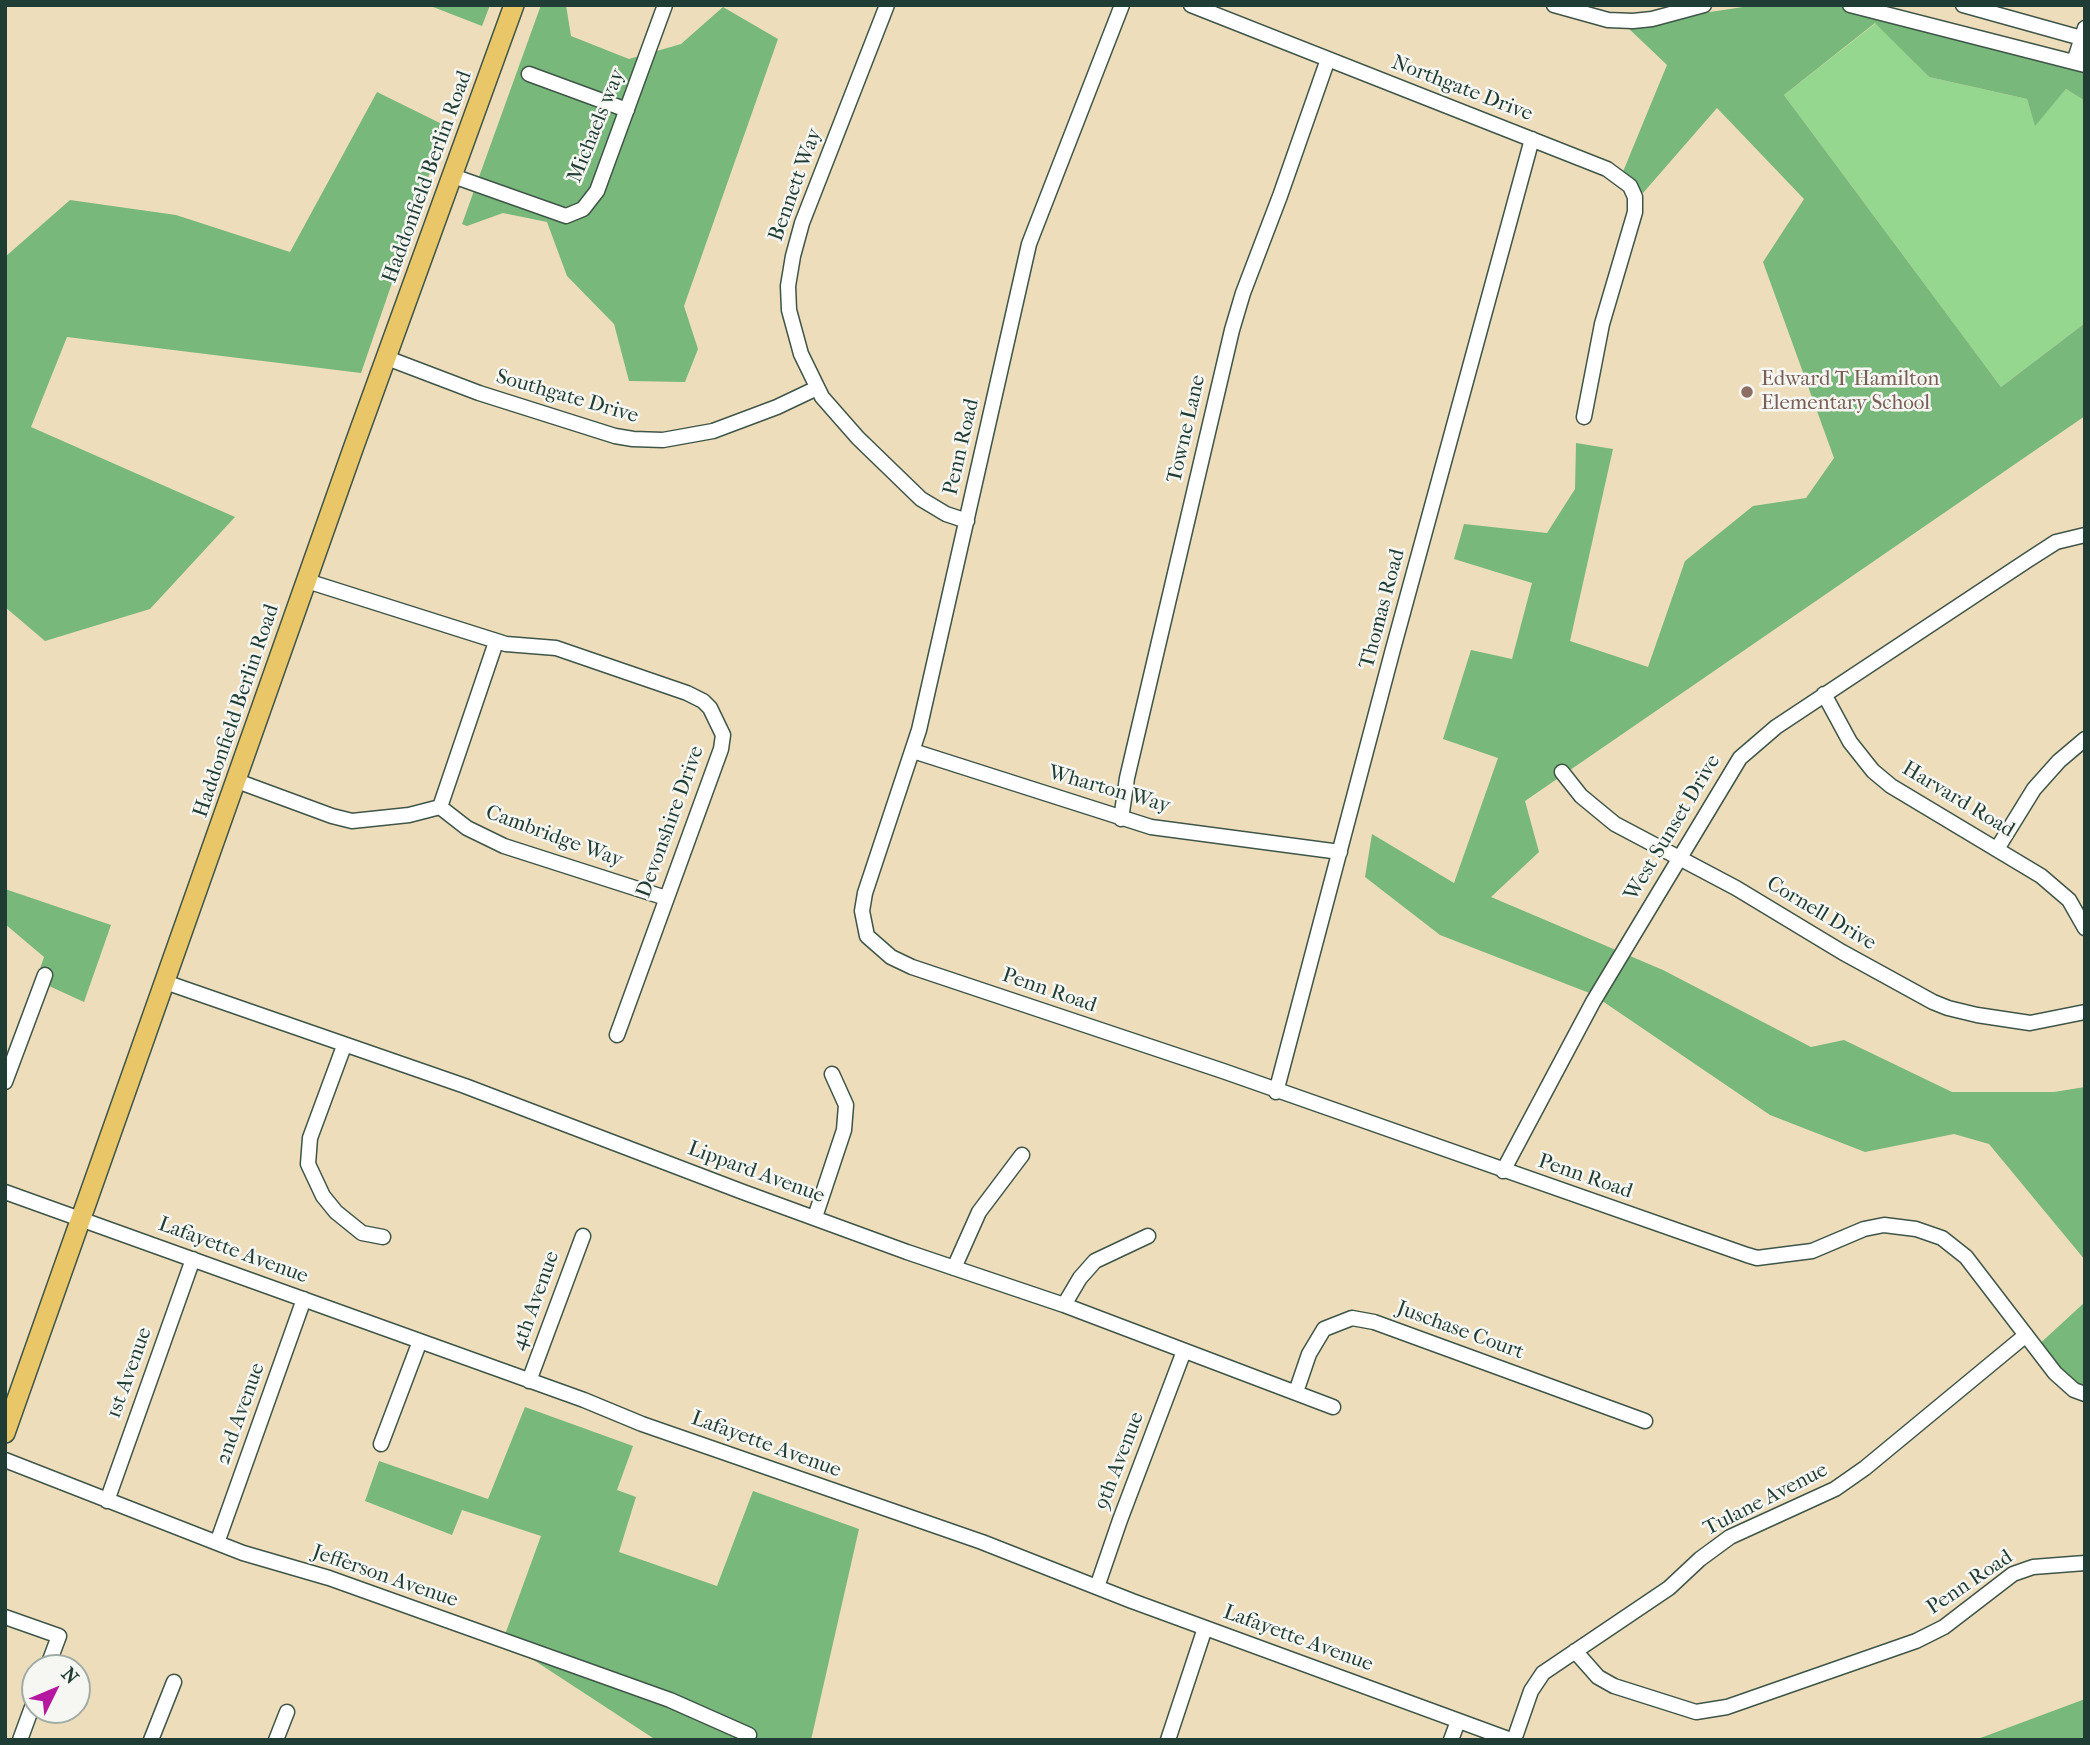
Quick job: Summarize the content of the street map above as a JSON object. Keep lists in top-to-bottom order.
{
  "streets": {
    "main road": ["Haddonfield Berlin Road"],
    "street": [
      "Northgate Drive",
      "Michaels way",
      "Bennett Way",
      "Southgate Drive",
      "Towne Lane",
      "Penn Road",
      "Thomas Road",
      "Wharton Way",
      "Harvard Road",
      "Devonshire Drive",
      "West Sunset Drive",
      "Cambridge Way",
      "Cornell Drive",
      "Lippard Avenue",
      "Lafayette Avenue",
      "4th Avenue",
      "Juschase Court",
      "1st Avenue",
      "2nd Avenue",
      "9th Avenue",
      "Tulane Avenue",
      "Jefferson Avenue"
    ]
  },
  "crossings": [
    ["Northgate Drive", "Towne Lane"],
    ["Northgate Drive", "Thomas Road"],
    ["Michaels way", "Haddonfield Berlin Road"],
    ["Haddonfield Berlin Road", "Southgate Drive"],
    ["Haddonfield Berlin Road", "Devonshire Drive"],
    ["Haddonfield Berlin Road", "Lippard Avenue"],
    ["Haddonfield Berlin Road", "Lafayette Avenue"],
    ["Bennett Way", "Southgate Drive"],
    ["Bennett Way", "Penn Road"],
    ["Towne Lane", "Wharton Way"],
    ["Penn Road", "Thomas Road"],
    ["Penn Road", "Wharton Way"],
    ["Penn Road", "West Sunset Drive"],
    ["Penn Road", "Tulane Avenue"],
    ["Thomas Road", "Wharton Way"],
    ["Harvard Road", "West Sunset Drive"],
    ["Devonshire Drive", "Cambridge Way"],
    ["West Sunset Drive", "Cornell Drive"],
    ["Lippard Avenue", "Juschase Court"],
    ["Lippard Avenue", "9th Avenue"],
    ["Lafayette Avenue", "4th Avenue"],
    ["Lafayette Avenue", "1st Avenue"],
    ["Lafayette Avenue", "2nd Avenue"],
    ["Lafayette Avenue", "9th Avenue"],
    ["Lafayette Avenue", "Tulane Avenue"],
    ["1st Avenue", "Jefferson Avenue"],
    ["2nd Avenue", "Jefferson Avenue"]
  ],
  "places": ["Edward T Hamilton Elementary School"],
  "north": "top right"
}
